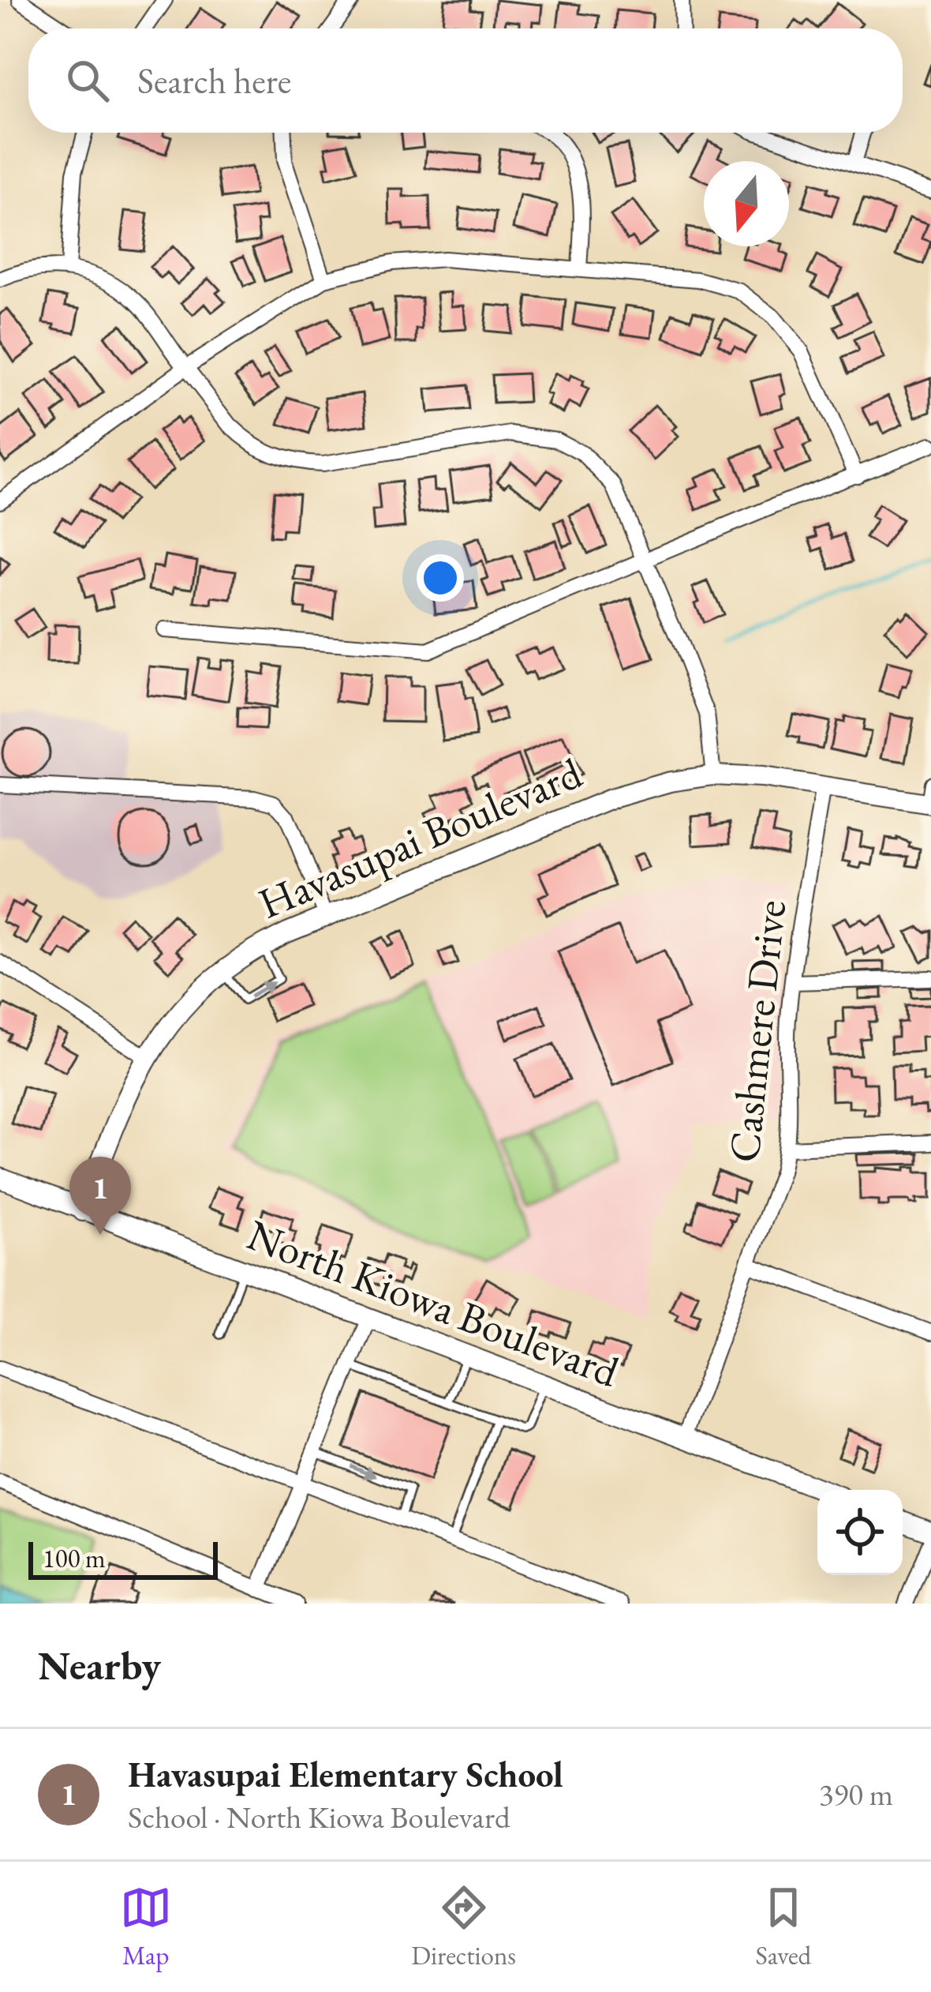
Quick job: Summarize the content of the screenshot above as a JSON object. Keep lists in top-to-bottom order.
{
  "streets": {
    "street": ["Havasupai Boulevard", "Cashmere Drive", "North Kiowa Boulevard"]
  },
  "crossings": [
    ["Havasupai Boulevard", "Cashmere Drive"],
    ["Havasupai Boulevard", "North Kiowa Boulevard"],
    ["Cashmere Drive", "North Kiowa Boulevard"]
  ],
  "scale_bar": "100 m",
  "north": "bottom",
  "page": {
    "search": "Search here",
    "pins": "1",
    "scale": "100 m",
    "heading": "Nearby",
    "list": [
      {
        "mark": "1",
        "name": "Havasupai Elementary School",
        "note": "School · North Kiowa Boulevard",
        "value": "390 m"
      }
    ],
    "nav": ["Map", "Directions", "Saved"]
  }
}
